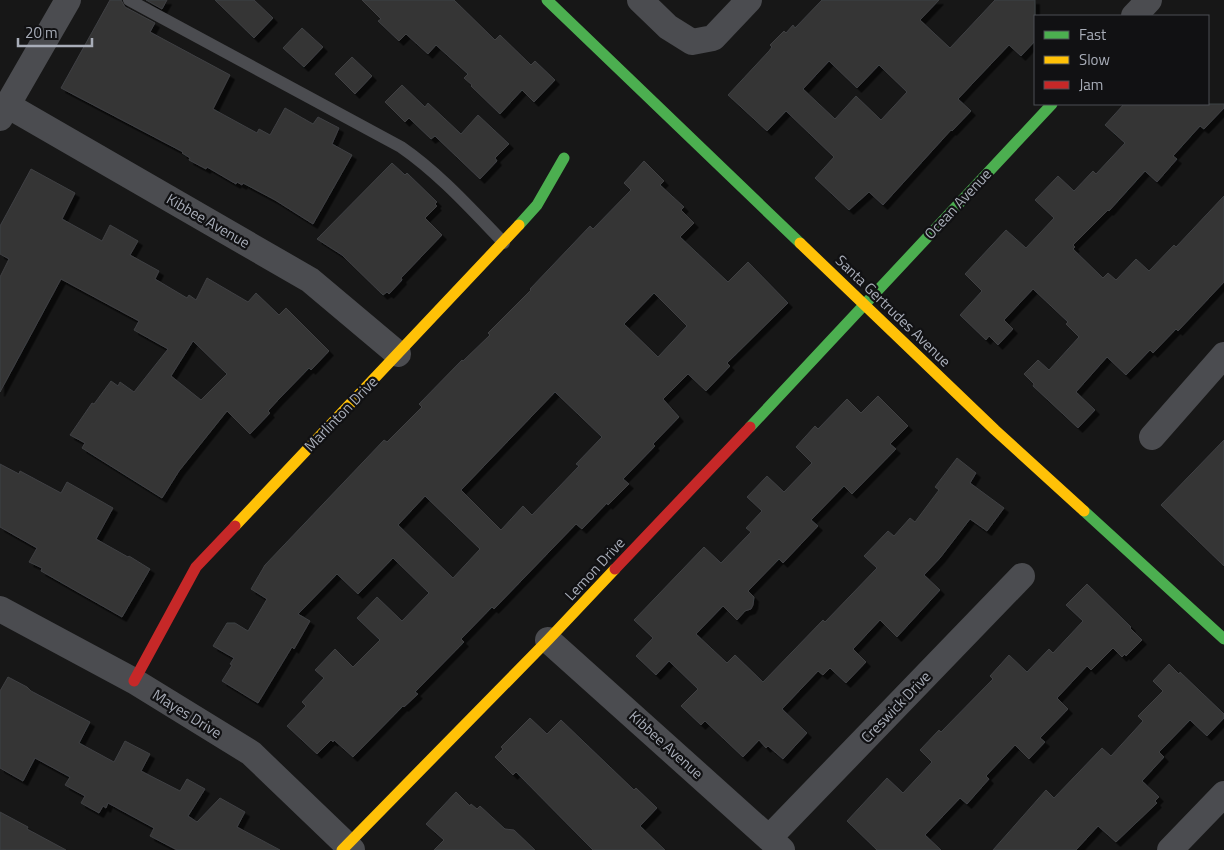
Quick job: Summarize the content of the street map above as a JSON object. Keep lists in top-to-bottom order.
{
  "streets": {
    "street": [
      "Ocean Avenue",
      "Kibbee Avenue",
      "Santa Gertrudes Avenue",
      "Marlinton Drive",
      "Lemon Drive",
      "Creswick Drive",
      "Mayes Drive"
    ]
  },
  "crossings": [
    ["Ocean Avenue", "Santa Gertrudes Avenue"],
    ["Ocean Avenue", "Lemon Drive"],
    ["Kibbee Avenue", "Marlinton Drive"],
    ["Kibbee Avenue", "Lemon Drive"],
    ["Kibbee Avenue", "Creswick Drive"],
    ["Santa Gertrudes Avenue", "Lemon Drive"],
    ["Marlinton Drive", "Mayes Drive"],
    ["Lemon Drive", "Mayes Drive"]
  ],
  "legend": ["Fast", "Slow", "Jam"],
  "scale_bar": "20 m"
}
